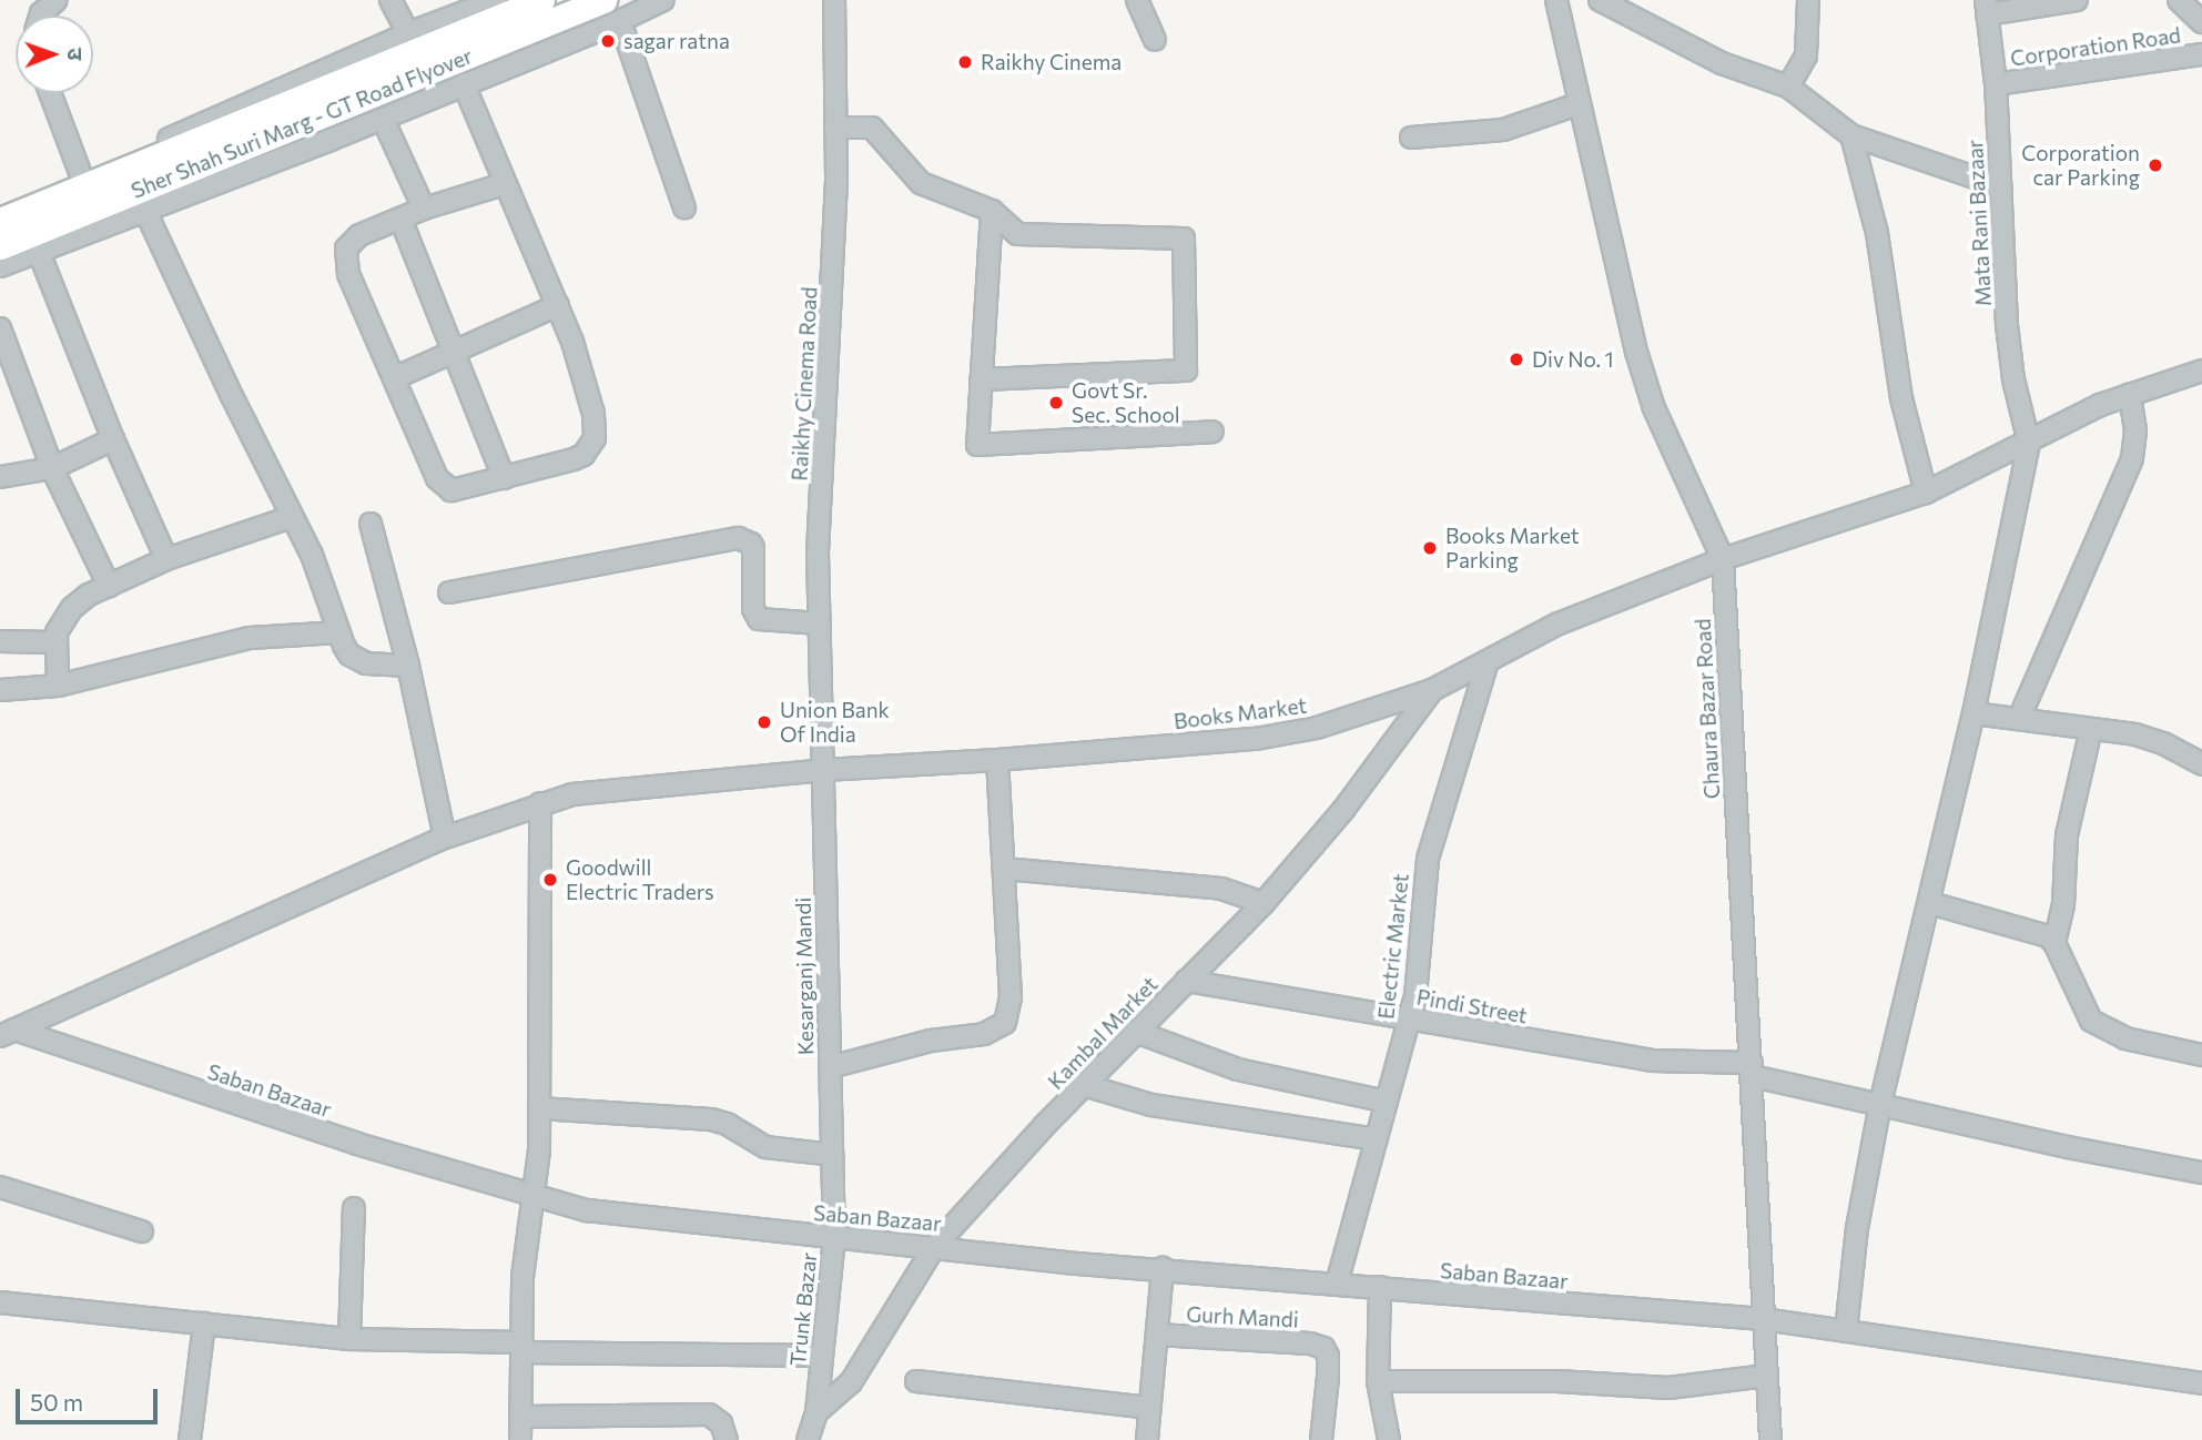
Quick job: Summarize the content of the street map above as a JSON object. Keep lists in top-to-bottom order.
{
  "streets": {
    "main road": ["Sher Shah Suri Marg - GT Road Flyover"],
    "street": [
      "Corporation Road",
      "Mata Rani Bazaar",
      "Raikhy Cinema Road",
      "Chaura Bazar Road",
      "Books Market",
      "Electric Market",
      "Kesarganj Mandi",
      "Pindi Street",
      "Kambal Market",
      "Saban Bazaar",
      "Trunk Bazar",
      "Gurh Mandi"
    ]
  },
  "crossings": [
    ["Corporation Road", "Mata Rani Bazaar"],
    ["Mata Rani Bazaar", "Books Market"],
    ["Raikhy Cinema Road", "Books Market"],
    ["Raikhy Cinema Road", "Kesarganj Mandi"],
    ["Chaura Bazar Road", "Books Market"],
    ["Chaura Bazar Road", "Pindi Street"],
    ["Chaura Bazar Road", "Saban Bazaar"],
    ["Books Market", "Electric Market"],
    ["Books Market", "Kesarganj Mandi"],
    ["Books Market", "Kambal Market"],
    ["Books Market", "Saban Bazaar"],
    ["Electric Market", "Pindi Street"],
    ["Electric Market", "Saban Bazaar"],
    ["Kesarganj Mandi", "Trunk Bazar"],
    ["Pindi Street", "Kambal Market"],
    ["Kambal Market", "Saban Bazaar"],
    ["Kambal Market", "Trunk Bazar"],
    ["Saban Bazaar", "Trunk Bazar"]
  ],
  "places": [
    "sagar ratna",
    "Raikhy Cinema",
    "Corporation car Parking",
    "Div No. 1",
    "Govt Sr. Sec. School",
    "Books Market Parking",
    "Union Bank Of India",
    "Goodwill Electric Traders"
  ],
  "scale_bar": "50 m",
  "north": "right"
}
